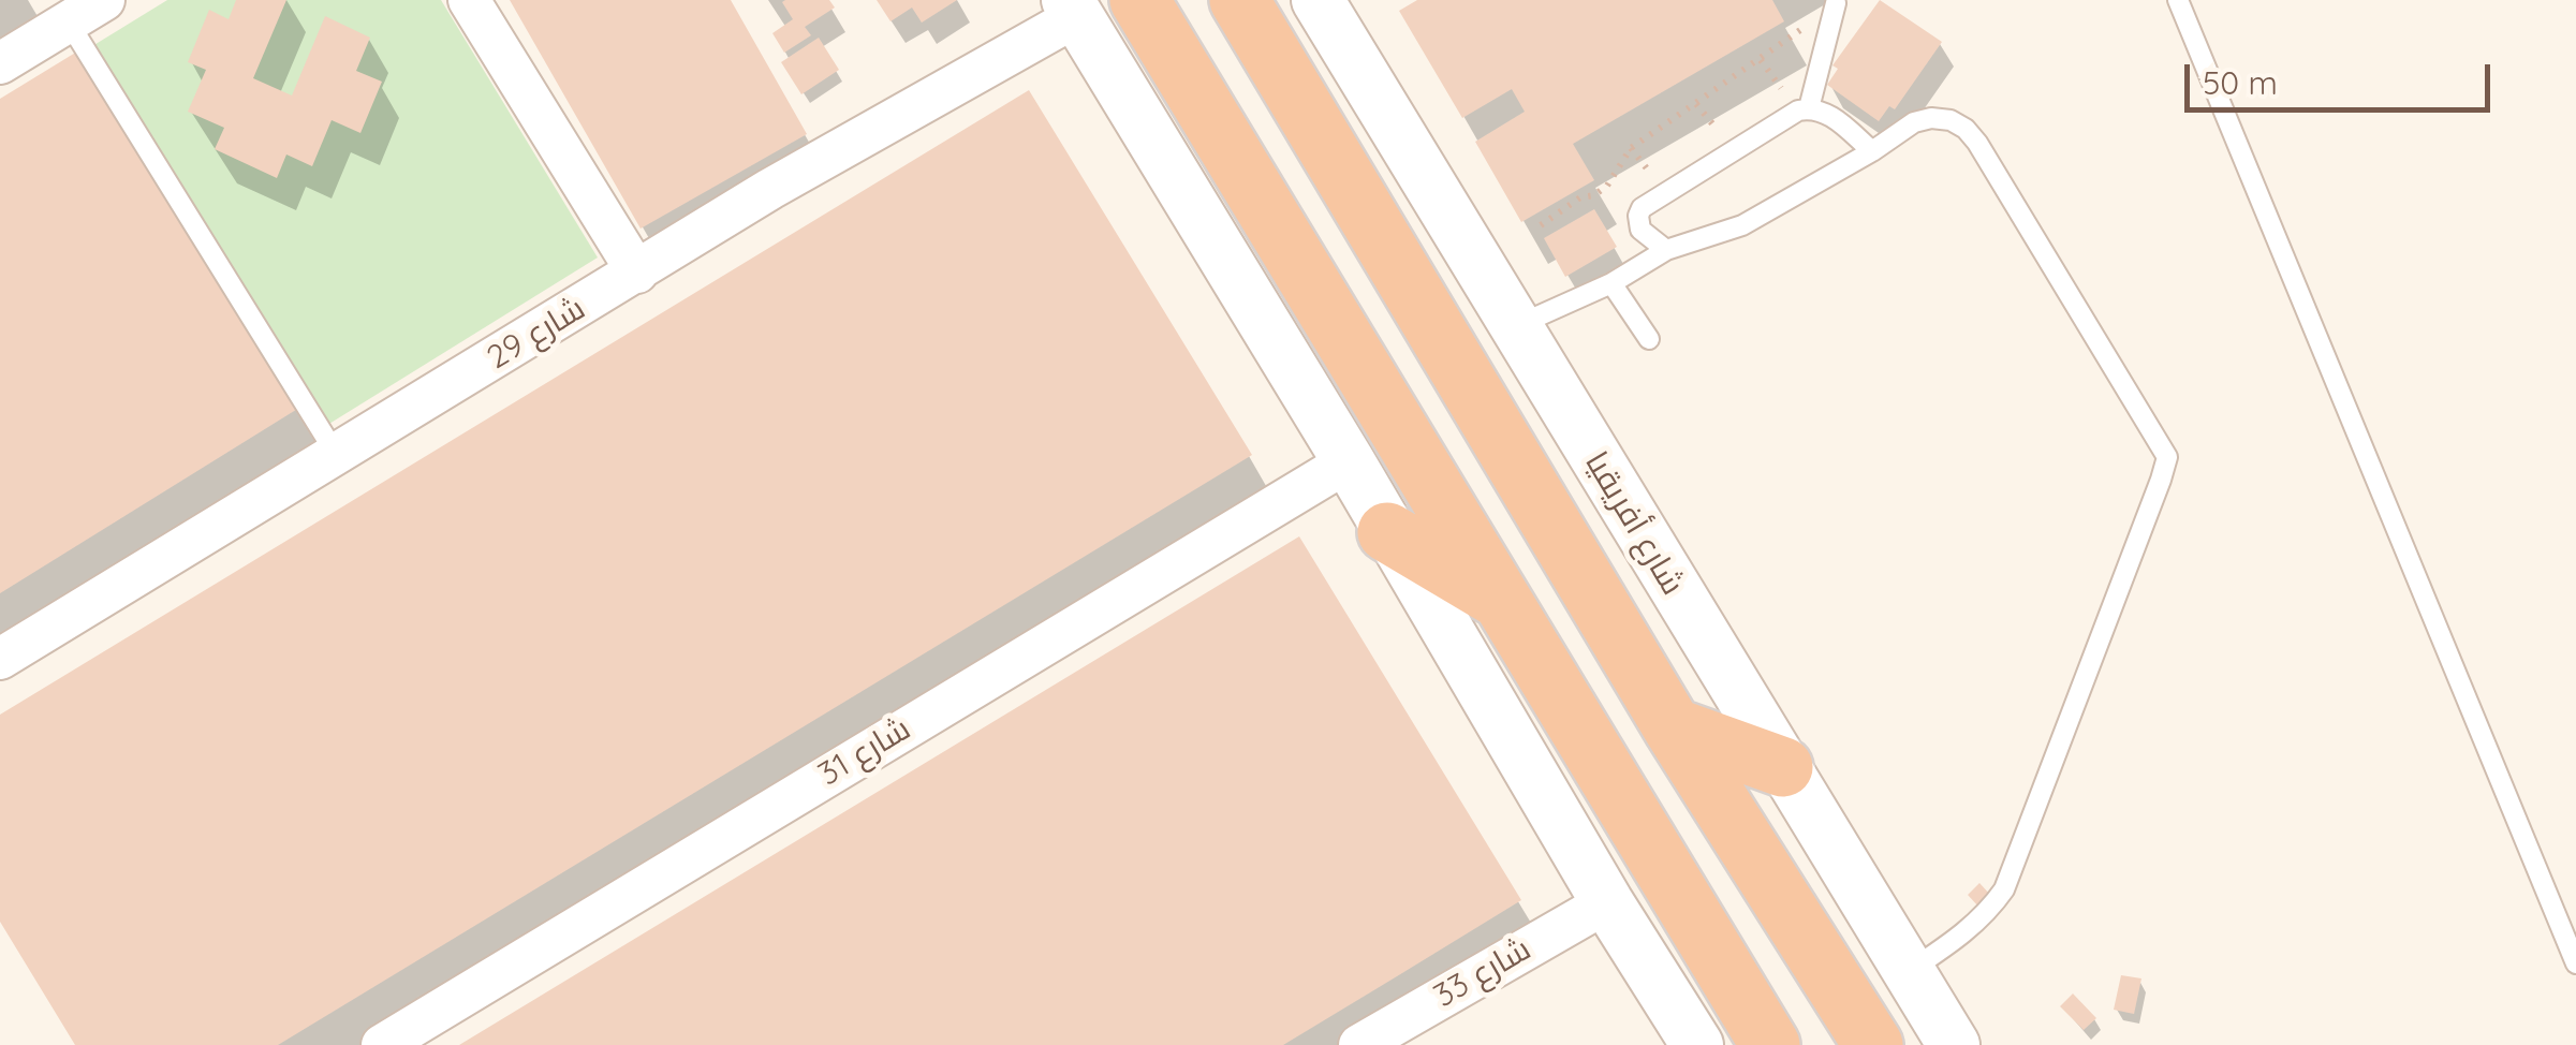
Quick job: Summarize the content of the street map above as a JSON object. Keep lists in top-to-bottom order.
{
  "streets": {
    "street": [
      "شارع 29",
      "شارع أفريقيا",
      "شارع 31",
      "شارع 33"
    ]
  },
  "scale_bar": "50 m"
}
